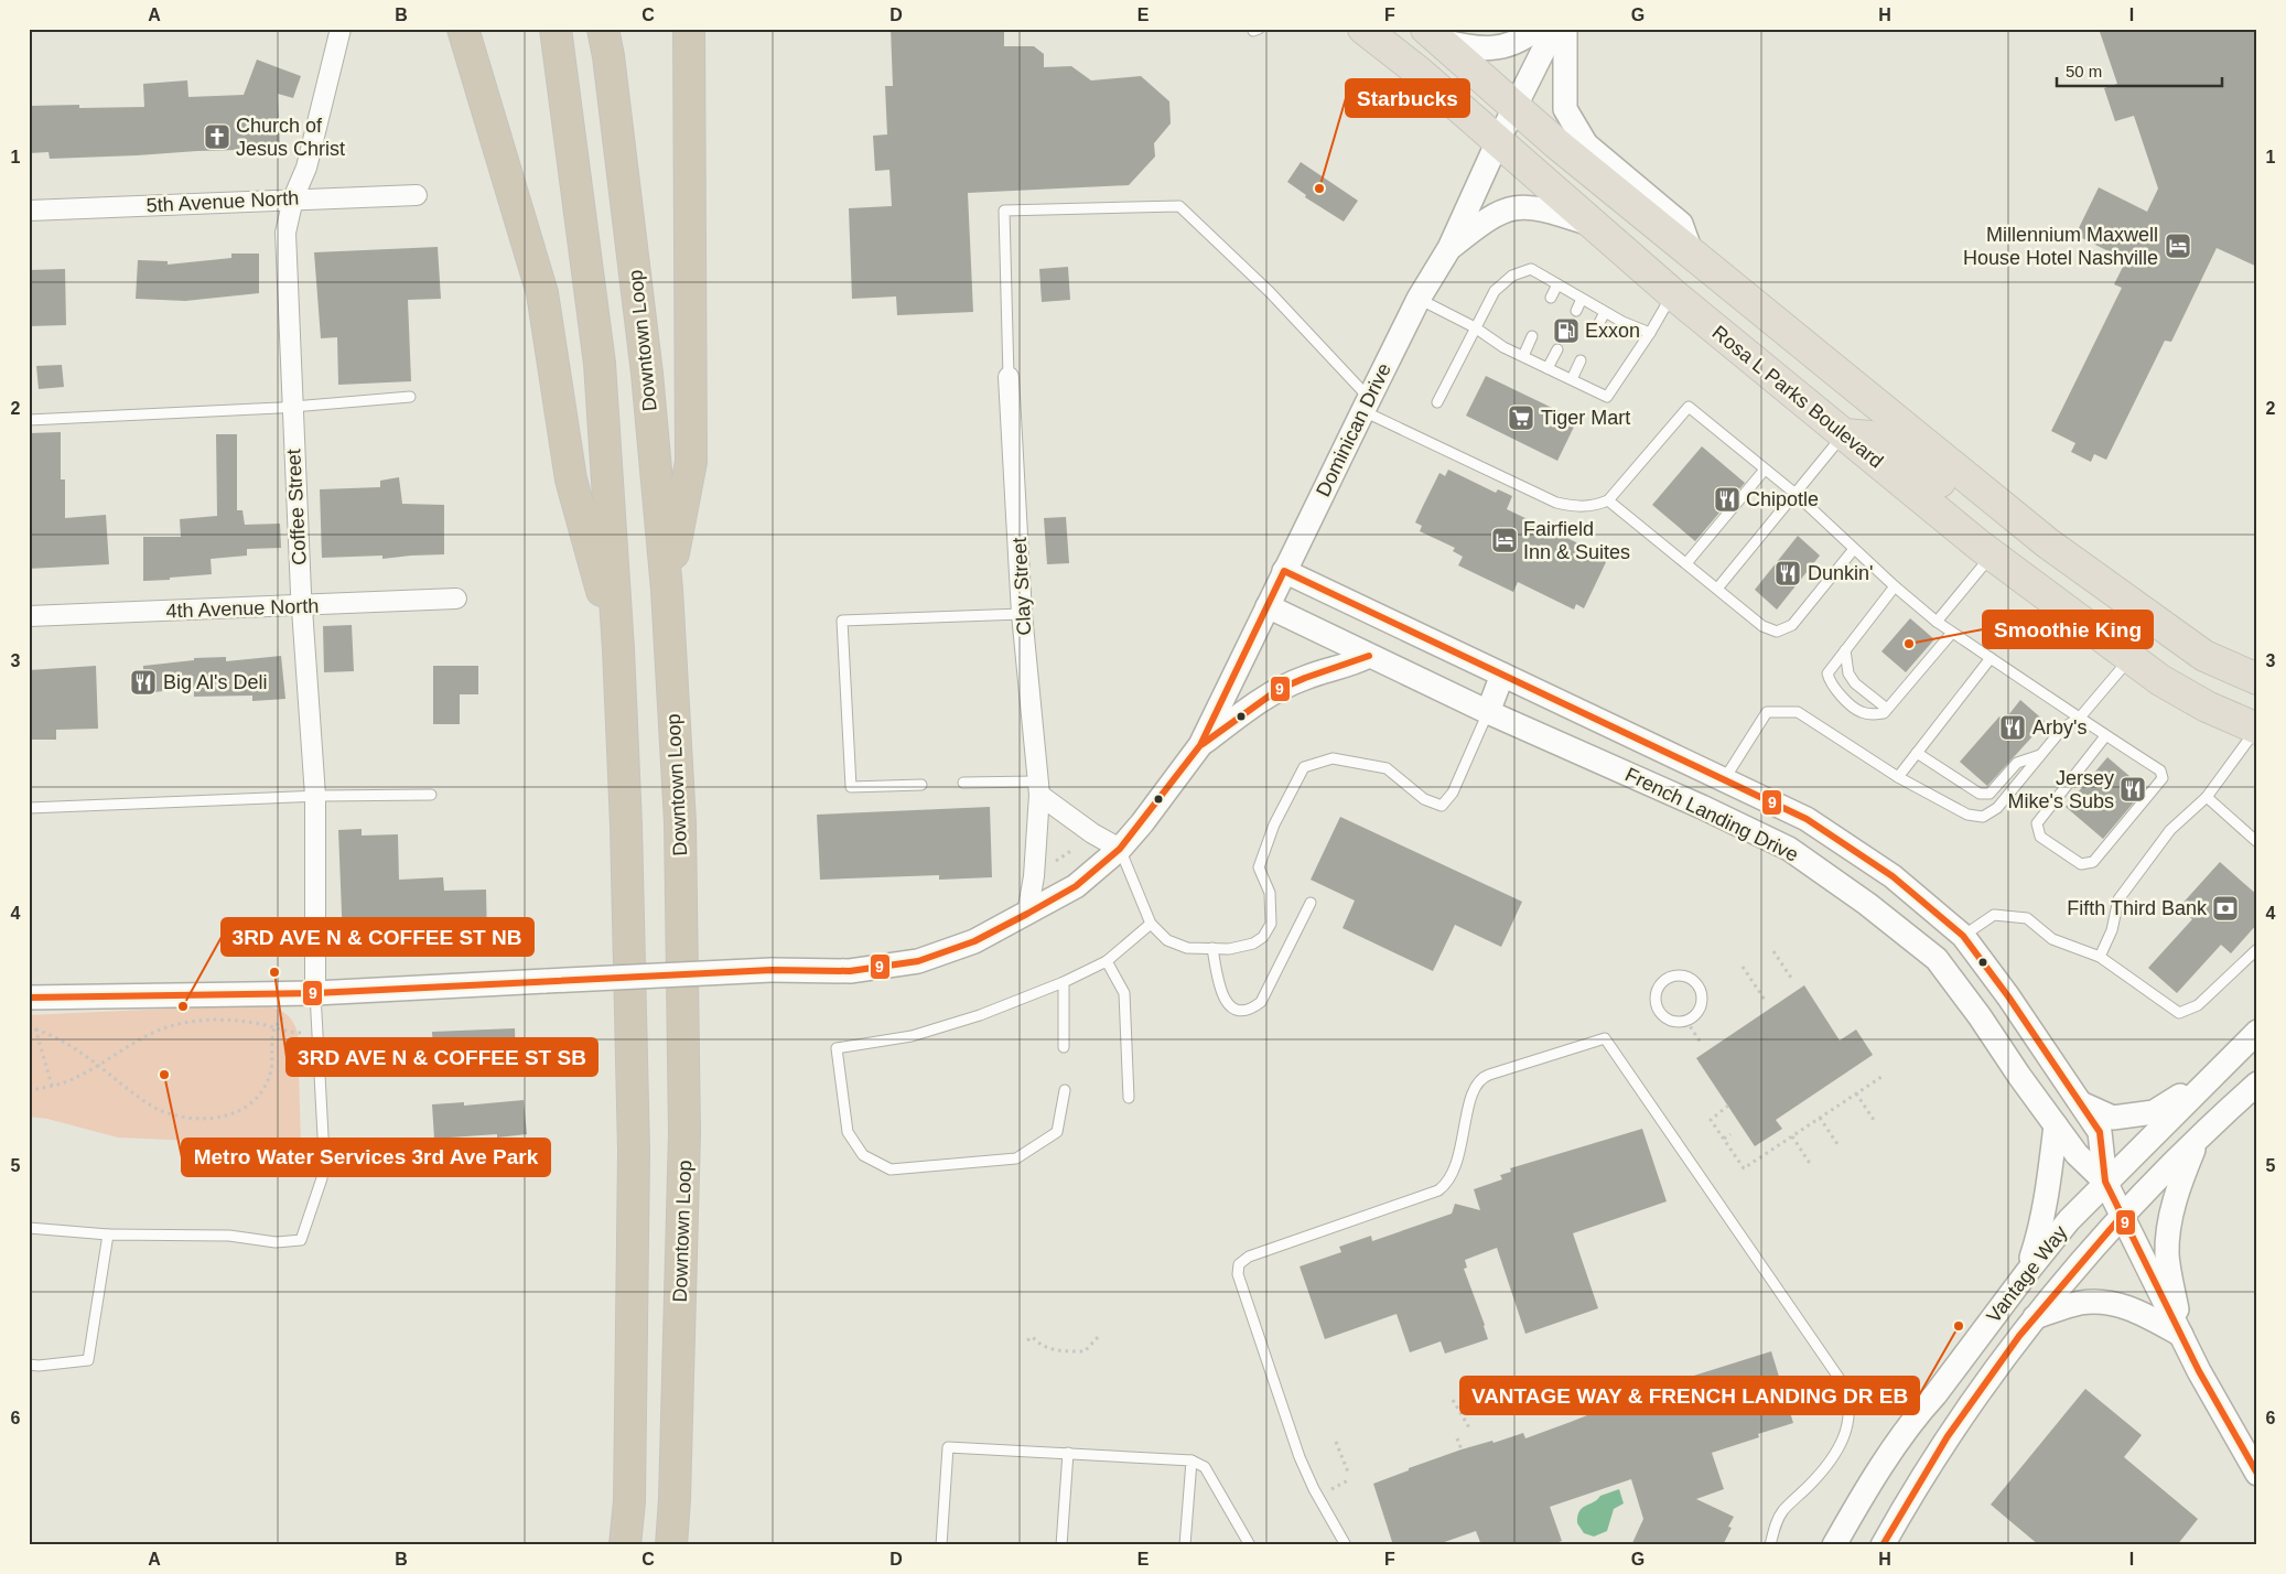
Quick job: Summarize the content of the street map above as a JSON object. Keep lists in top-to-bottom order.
{
  "streets": {
    "highway": ["Downtown Loop"],
    "main road": ["Rosa L Parks Boulevard"],
    "street": [
      "5th Avenue North",
      "Dominican Drive",
      "Coffee Street",
      "Clay Street",
      "4th Avenue North",
      "French Landing Drive",
      "Vantage Way"
    ]
  },
  "crossings": [
    ["5th Avenue North", "Coffee Street"],
    ["Rosa L Parks Boulevard", "Dominican Drive"],
    ["Dominican Drive", "Coffee Street"],
    ["Dominican Drive", "Clay Street"],
    ["Coffee Street", "4th Avenue North"],
    ["French Landing Drive", "Vantage Way"]
  ],
  "places": {
    "church": ["Church of Jesus Christ"],
    "other": [
      "Starbucks",
      "Smoothie King",
      "3RD AVE N & COFFEE ST SB",
      "3RD AVE N & COFFEE ST NB",
      "Metro Water Services 3rd Ave Park",
      "VANTAGE WAY & FRENCH LANDING DR EB"
    ],
    "hotel": ["Millennium Maxwell House Hotel Nashville", "Fairfield Inn & Suites"],
    "fuel station": ["Exxon"],
    "supermarket": ["Tiger Mart"],
    "restaurant": [
      "Chipotle",
      "Dunkin'",
      "Big Al's Deli",
      "Arby's",
      "Jersey Mike's Subs"
    ],
    "bank": ["Fifth Third Bank"]
  },
  "lines": ["transit line 9"],
  "scale_bar": "50 m",
  "grid": {
    "columns": [
      "A",
      "B",
      "C",
      "D",
      "E",
      "F",
      "G",
      "H",
      "I"
    ],
    "rows": [
      "1",
      "2",
      "3",
      "4",
      "5",
      "6"
    ]
  }
}
